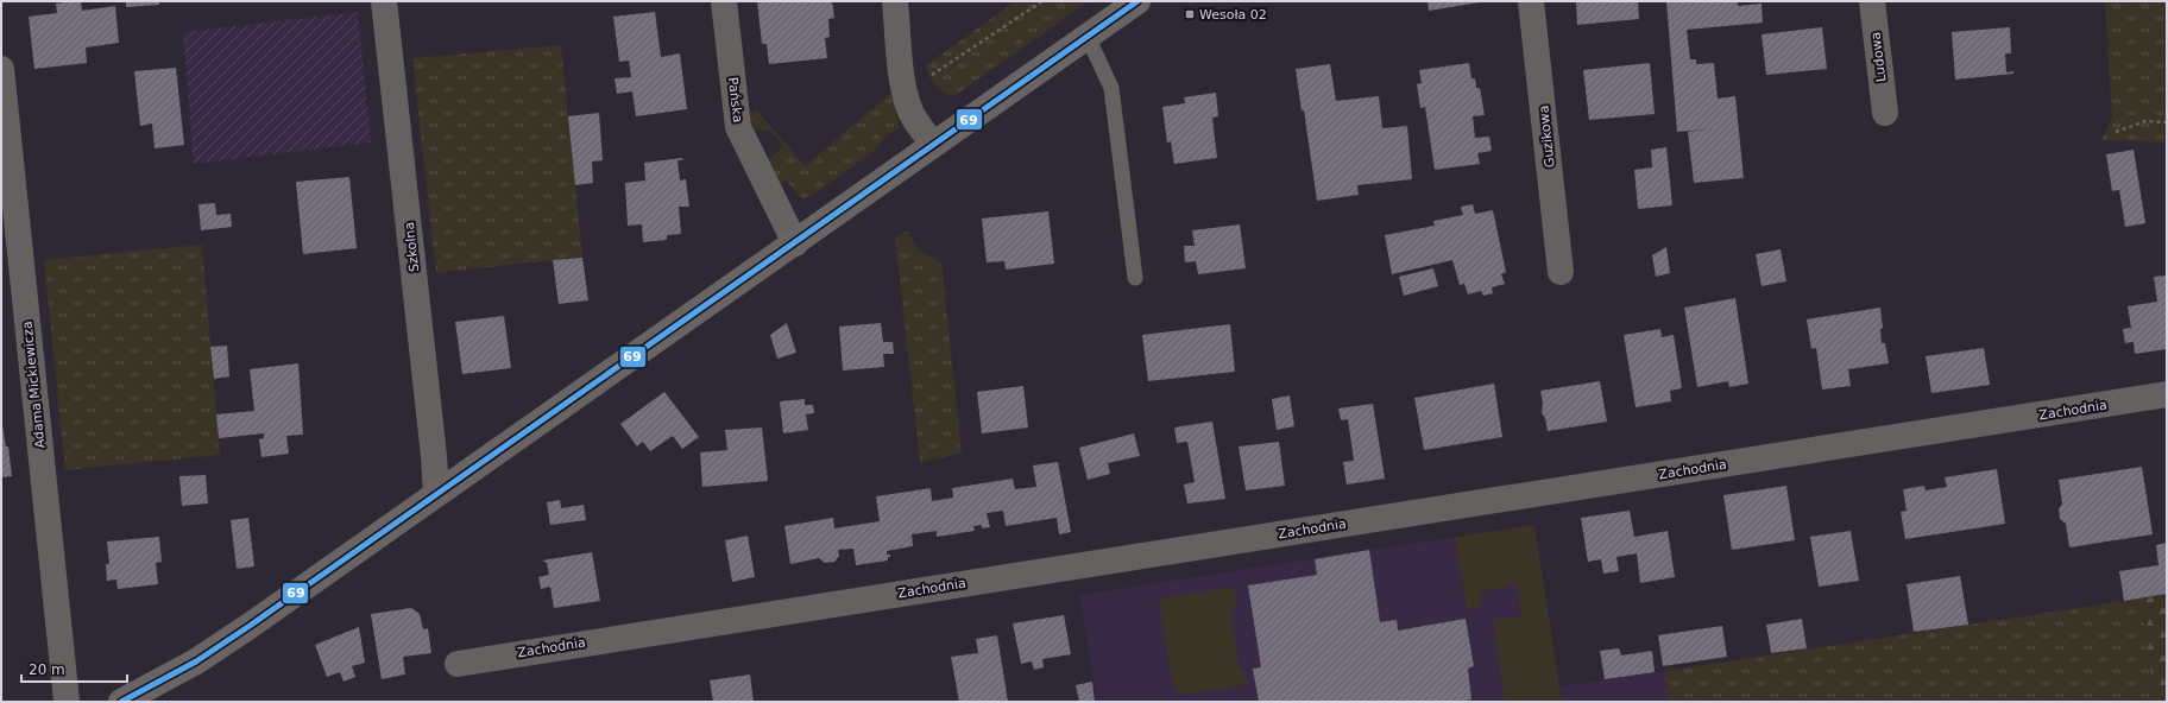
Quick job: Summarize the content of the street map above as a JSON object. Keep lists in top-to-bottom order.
{
  "streets": {
    "street": [
      "Ludowa",
      "Pańska",
      "Guzikowa",
      "Szkolna",
      "Adama Mickiewicza",
      "Zachodnia"
    ]
  },
  "places": {
    "transit": ["Wesoła 02"]
  },
  "lines": ["transit line 69"],
  "scale_bar": "20 m"
}
